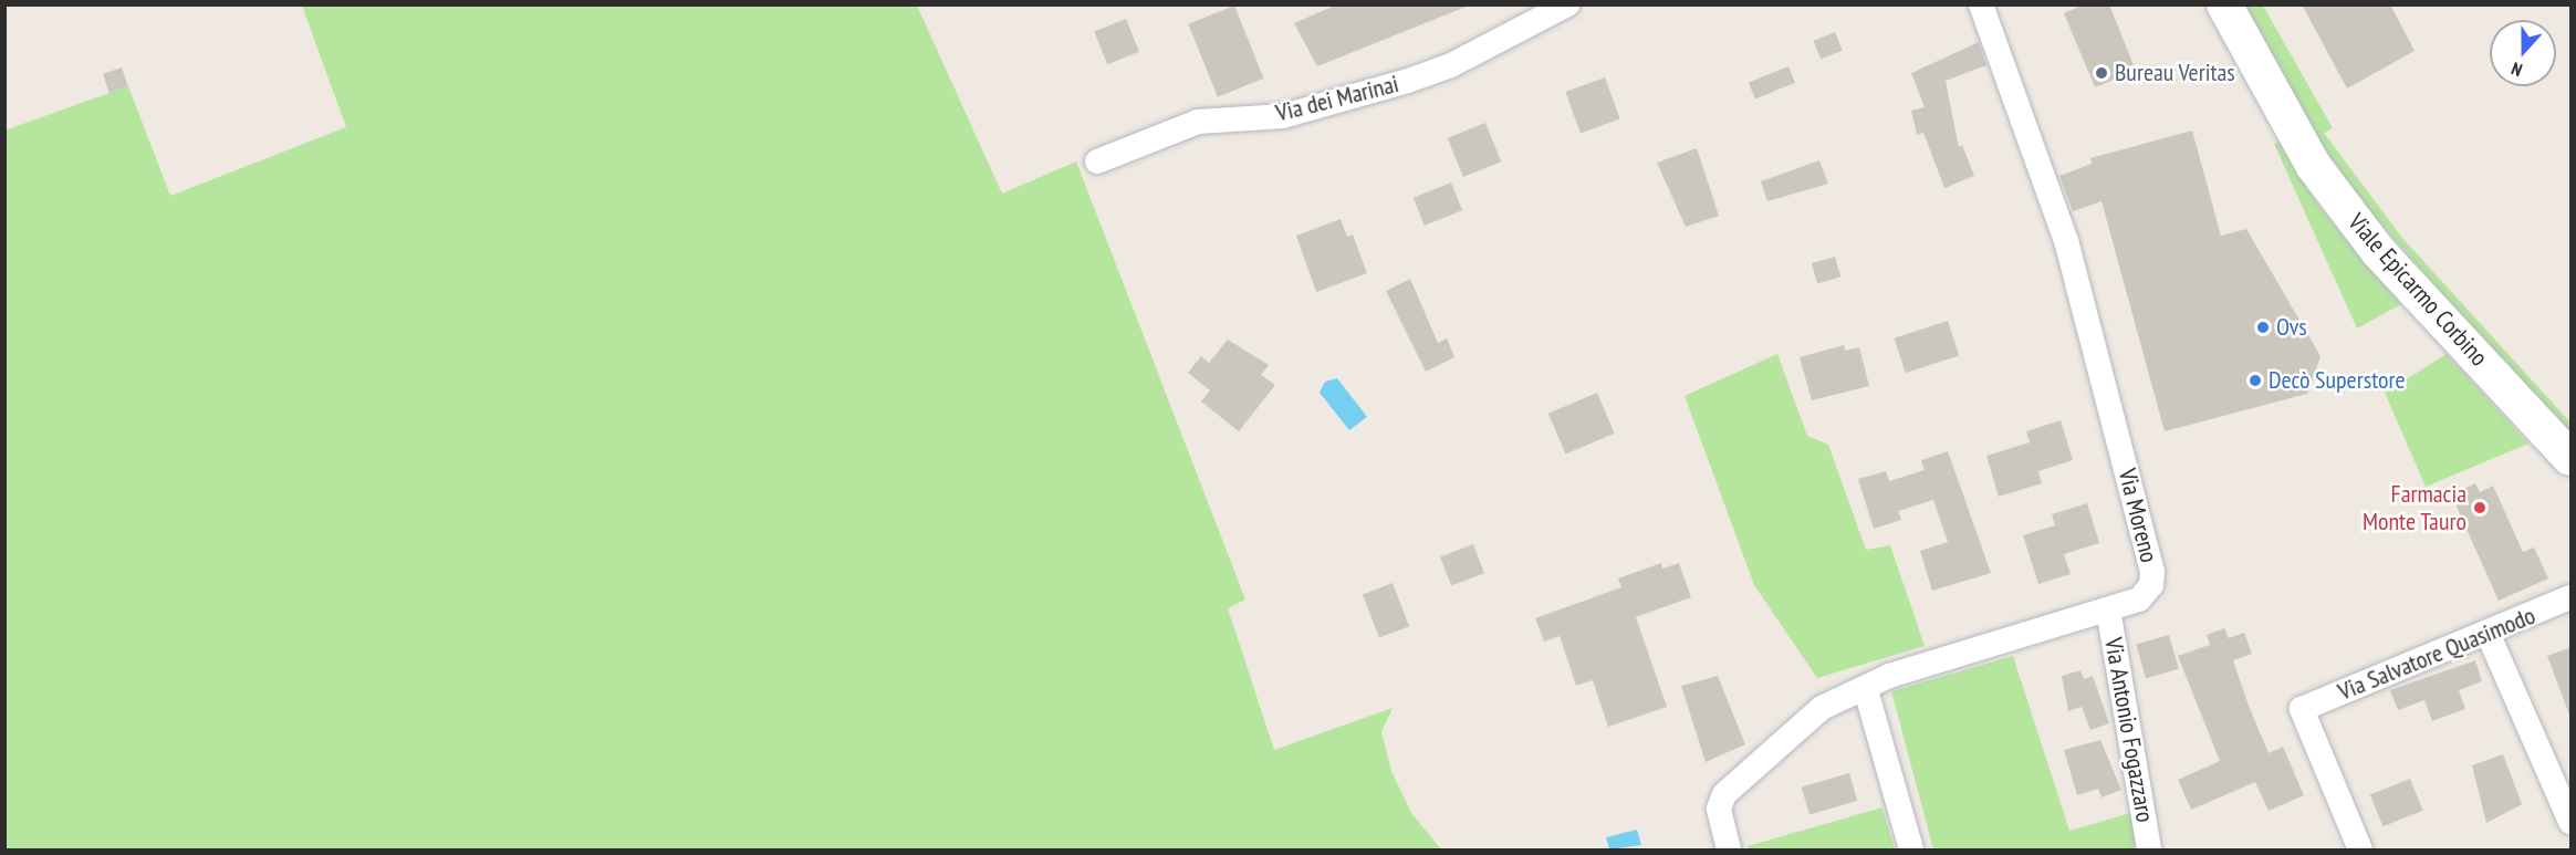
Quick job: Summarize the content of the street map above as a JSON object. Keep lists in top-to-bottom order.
{
  "streets": {
    "main road": ["Viale Epicarmo Corbino"],
    "street": [
      "Via dei Marinai",
      "Via Moreno",
      "Via Salvatore Quasimodo",
      "Via Antonio Fogazzaro"
    ]
  },
  "crossings": [
    ["Via Moreno", "Via Antonio Fogazzaro"]
  ],
  "places": [
    "Bureau Veritas",
    "Ovs",
    "Decò Superstore",
    "Farmacia Monte Tauro"
  ],
  "north": "bottom"
}
